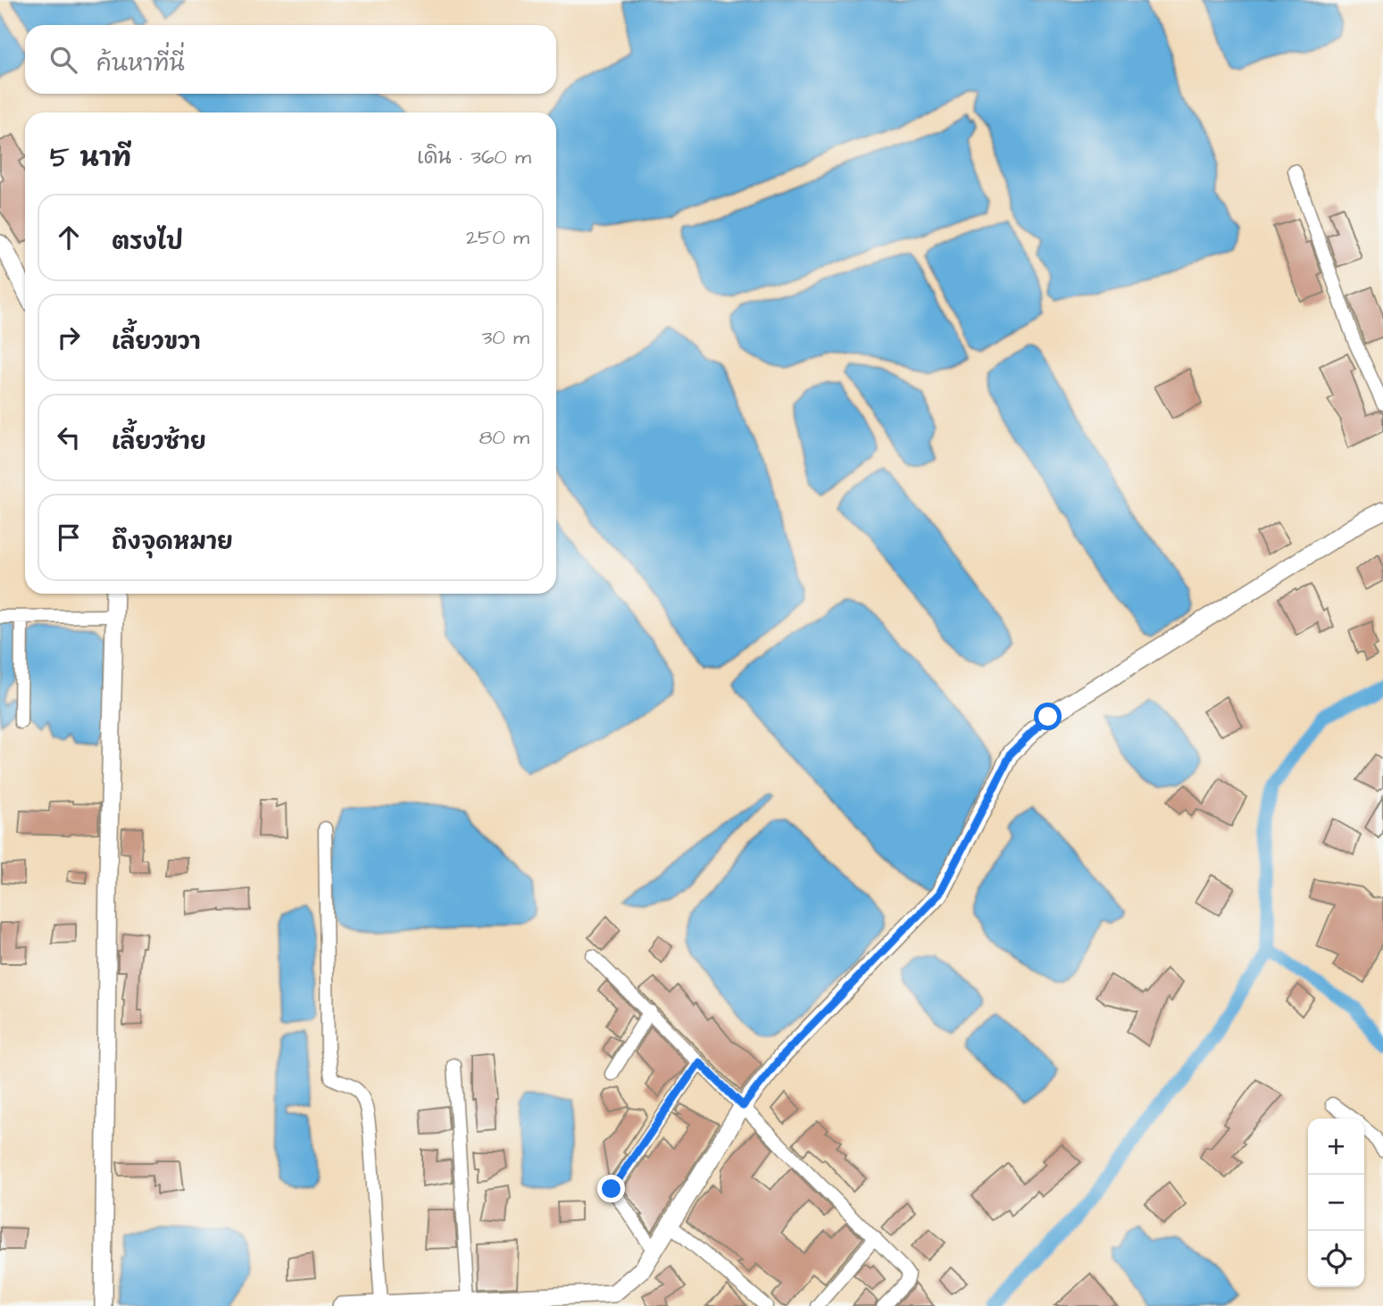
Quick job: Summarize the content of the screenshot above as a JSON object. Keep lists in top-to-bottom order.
{
  "page": {
    "search": "ค้นหาที่นี่",
    "heading": ["5 นาที", "เดิน · 360 m"],
    "list": [
      ["ตรงไป", "250 m"],
      ["เลี้ยวขวา", "30 m"],
      ["เลี้ยวซ้าย", "80 m"],
      "ถึงจุดหมาย"
    ],
    "map_buttons": ["+", "−"]
  }
}
